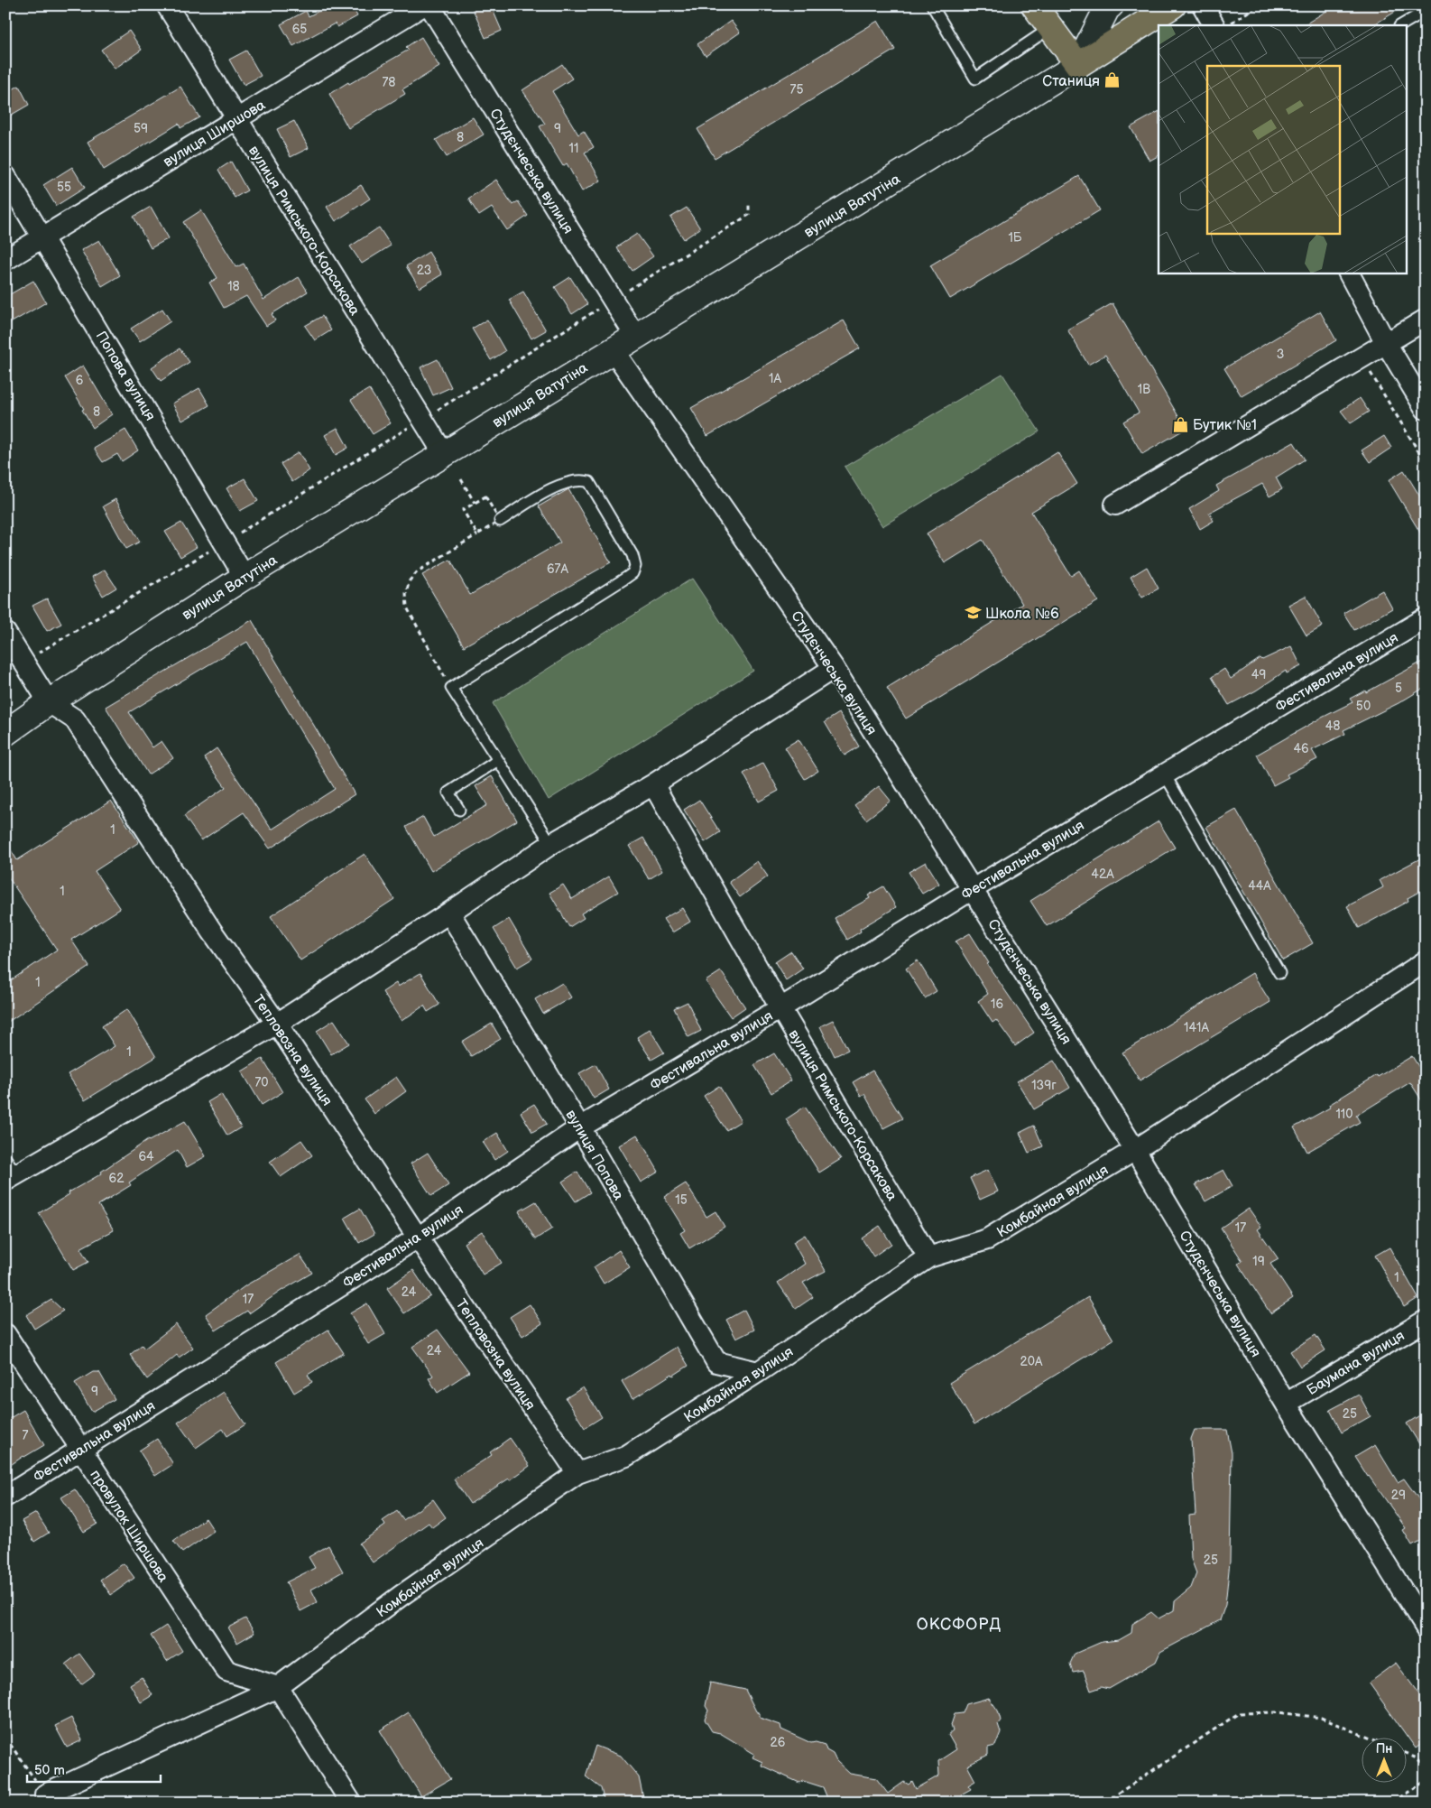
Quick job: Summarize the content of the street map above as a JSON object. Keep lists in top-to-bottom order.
{
  "streets": {
    "main road": ["вулиця Ватутіна"],
    "street": [
      "вулиця Ширшова",
      "Студєнчеська вулиця",
      "вулиця Римського-Корсакова",
      "Попова вулиця",
      "Фестивальна вулиця",
      "Тепловозна вулиця",
      "вулиця Попова",
      "Комбайная вулиця",
      "Баумана вулиця",
      "провулок Ширшова"
    ]
  },
  "crossings": [
    ["вулиця Ширшова", "вулиця Римського-Корсакова"],
    ["вулиця Ширшова", "Попова вулиця"],
    ["Студєнчеська вулиця", "вулиця Ватутіна"],
    ["Студєнчеська вулиця", "Фестивальна вулиця"],
    ["Студєнчеська вулиця", "Комбайная вулиця"],
    ["Студєнчеська вулиця", "Баумана вулиця"],
    ["вулиця Ватутіна", "вулиця Римського-Корсакова"],
    ["вулиця Ватутіна", "Попова вулиця"],
    ["вулиця Ватутіна", "Тепловозна вулиця"],
    ["вулиця Римського-Корсакова", "Фестивальна вулиця"],
    ["вулиця Римського-Корсакова", "Комбайная вулиця"],
    ["Фестивальна вулиця", "Тепловозна вулиця"],
    ["Фестивальна вулиця", "вулиця Попова"],
    ["Фестивальна вулиця", "провулок Ширшова"],
    ["Тепловозна вулиця", "Комбайная вулиця"],
    ["вулиця Попова", "Комбайная вулиця"],
    ["Комбайная вулиця", "провулок Ширшова"]
  ],
  "districts": ["ОКСФОРД"],
  "places": {
    "shop": ["Станиця", "Бутик №1"],
    "school or university": ["Школа №6"]
  },
  "house_numbers": [
    "65",
    "78",
    "75",
    "59",
    "9",
    "8",
    "11",
    "55",
    "1Б",
    "23",
    "18",
    "3",
    "1А",
    "6",
    "1В",
    "8",
    "67А",
    "49",
    "5",
    "50",
    "48",
    "46",
    "1",
    "42А",
    "44А",
    "1",
    "1",
    "16",
    "141А",
    "1",
    "70",
    "139г",
    "110",
    "64",
    "62",
    "15",
    "17",
    "19",
    "1",
    "24",
    "17",
    "24",
    "20А",
    "9",
    "25",
    "7",
    "29",
    "25",
    "26"
  ],
  "scale_bar": "50 m",
  "north": "top"
}
